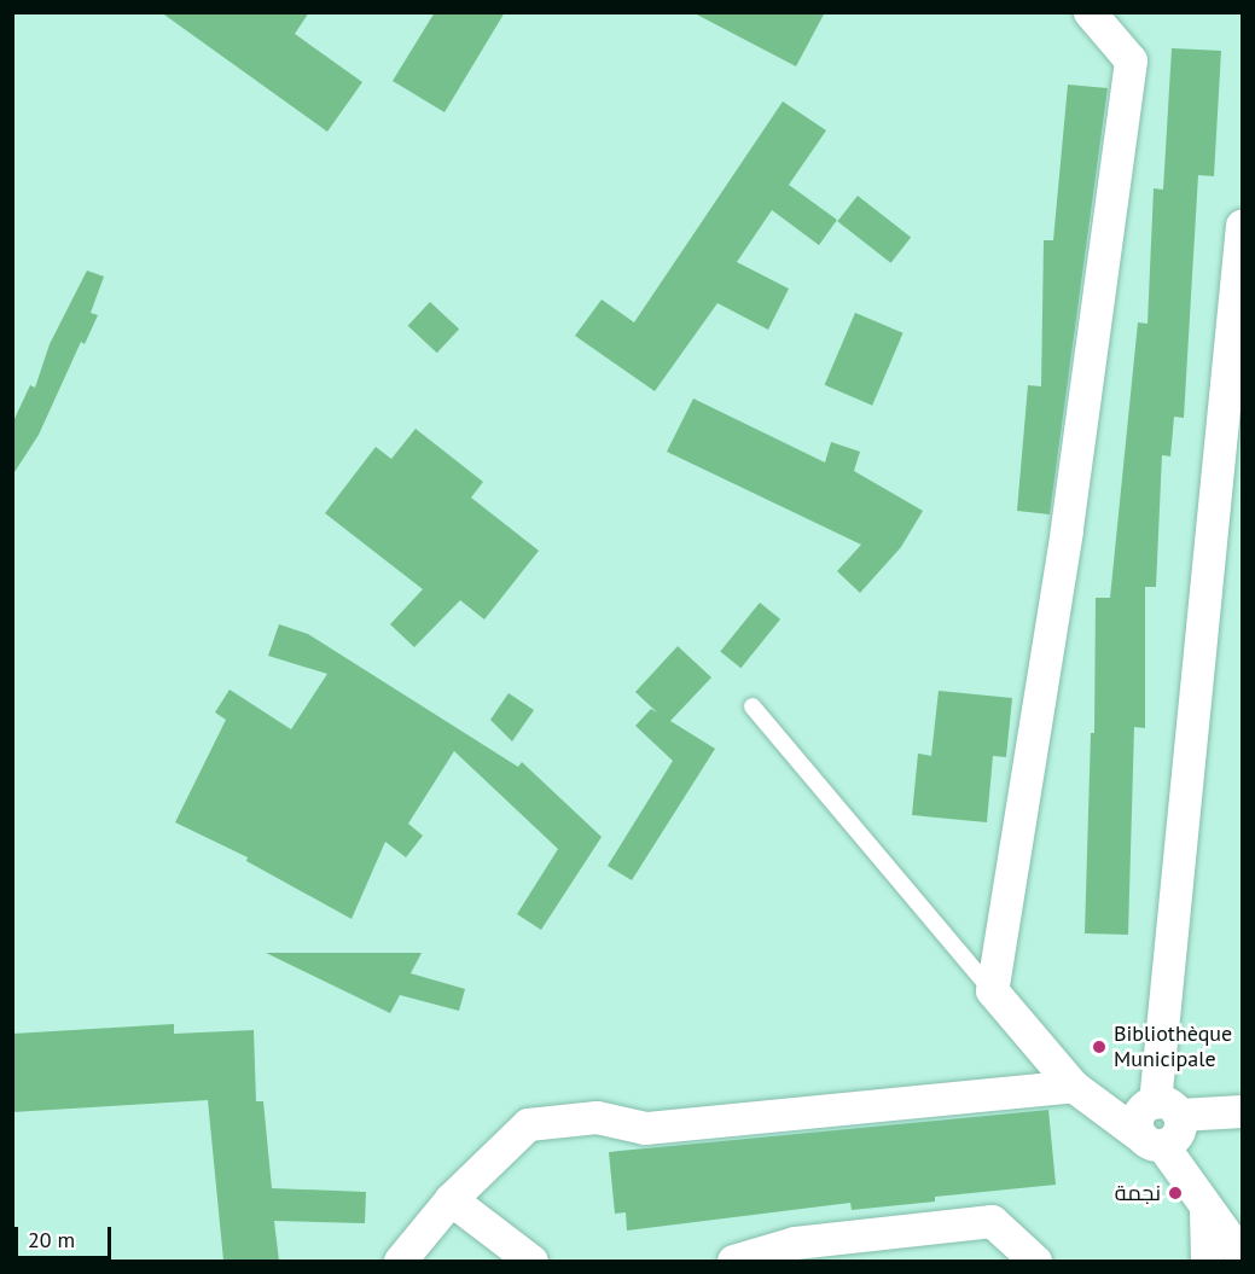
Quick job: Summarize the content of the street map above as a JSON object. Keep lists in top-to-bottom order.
{
  "places": ["Bibliothèque Municipale", "نجمة"],
  "scale_bar": "20 m"
}
